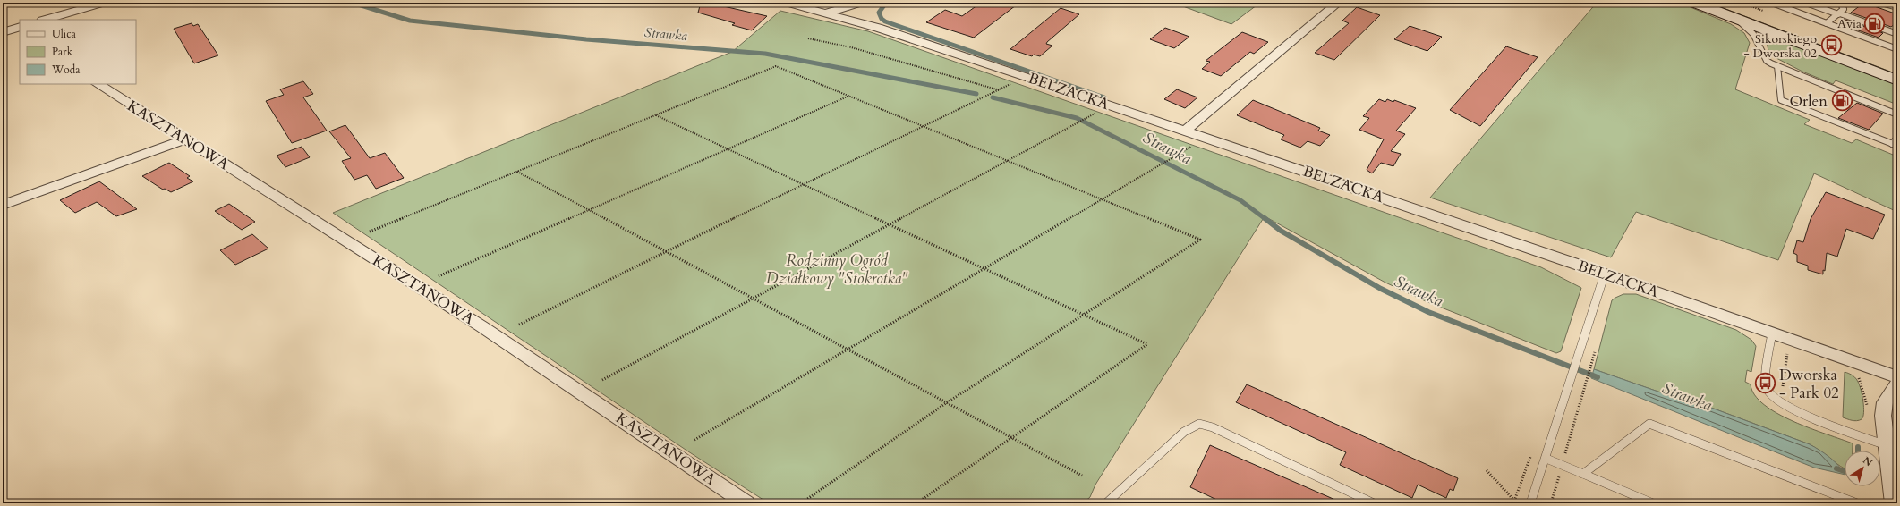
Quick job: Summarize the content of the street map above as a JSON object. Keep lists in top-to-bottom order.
{
  "streets": {
    "street": ["BELZACKA", "KASZTANOWA"]
  },
  "water": ["Strawka"],
  "parks": ["Rodzinny Ogród Działkowy \"Stokrotka\""],
  "places": {
    "fuel station": ["Avia", "Orlen"],
    "bus stop": ["Sikorskiego - Dworska 02", "Dworska - Park 02"]
  },
  "legend": ["Ulica", "Park", "Woda"],
  "north": "top right"
}
